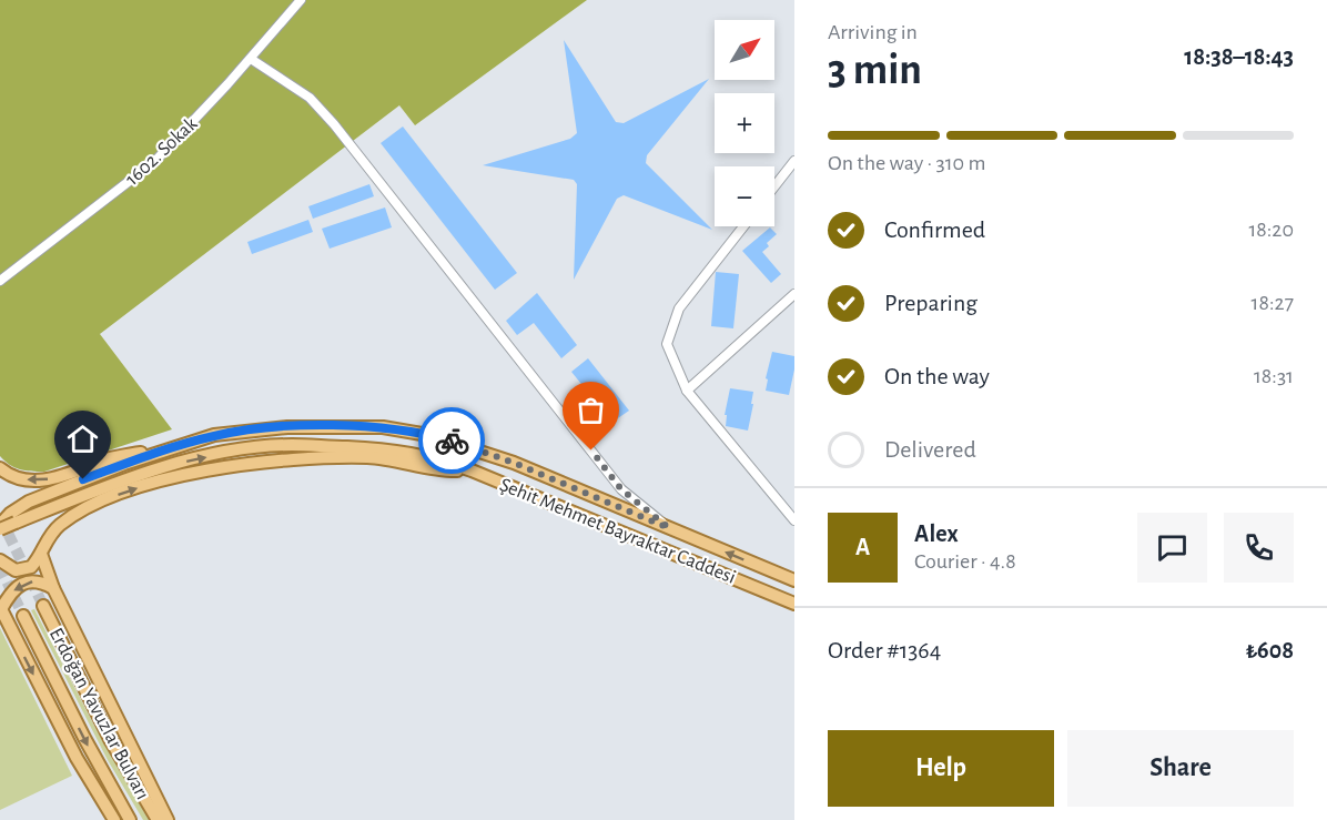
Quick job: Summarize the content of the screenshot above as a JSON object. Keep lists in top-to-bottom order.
{
  "streets": {
    "main road": ["Şehit Mehmet Bayraktar Caddesi", "Erdoğan Yavuzlar Bulvarı"],
    "street": ["1602. Sokak"]
  },
  "north": "top right",
  "page": {
    "heading": ["3 min", "Arriving in", "18:38–18:43"],
    "panel": [
      "Alex",
      "Courier · 4.8",
      "Order #1364",
      "₺608"
    ],
    "map_buttons": ["+", "−"],
    "bar": "On the way · 310 m",
    "list": [
      ["Confirmed", "18:20"],
      ["Preparing", "18:27"],
      ["On the way", "18:31"],
      "Delivered"
    ],
    "round": "A",
    "buttons": ["Help", "Share"]
  }
}
